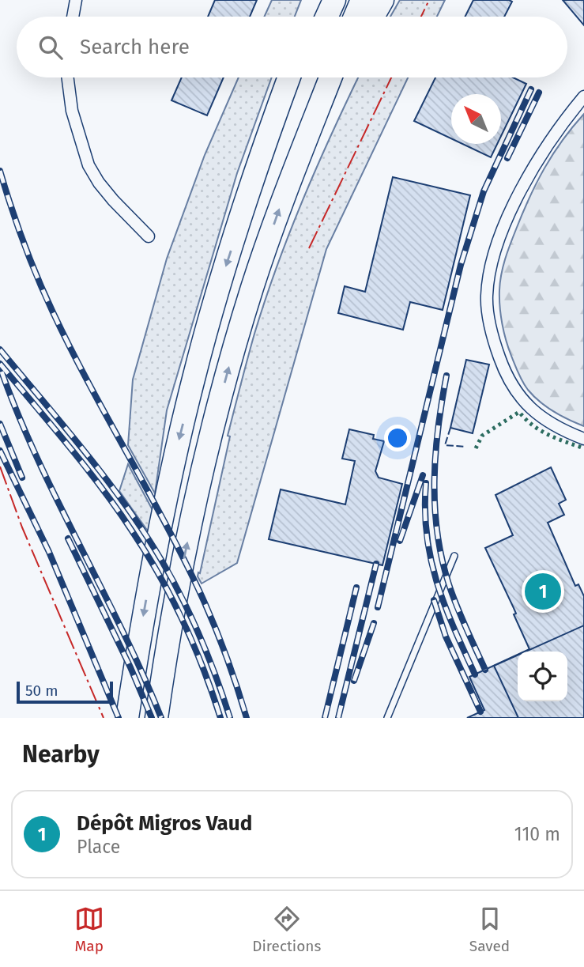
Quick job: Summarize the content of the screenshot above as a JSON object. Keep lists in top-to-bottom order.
{
  "scale_bar": "50 m",
  "north": "top left",
  "page": {
    "search": "Search here",
    "pins": "1",
    "scale": "50 m",
    "heading": "Nearby",
    "list": [
      {
        "mark": "1",
        "name": "Dépôt Migros Vaud",
        "note": "Place",
        "value": "110 m"
      }
    ],
    "nav": ["Map", "Directions", "Saved"]
  }
}
